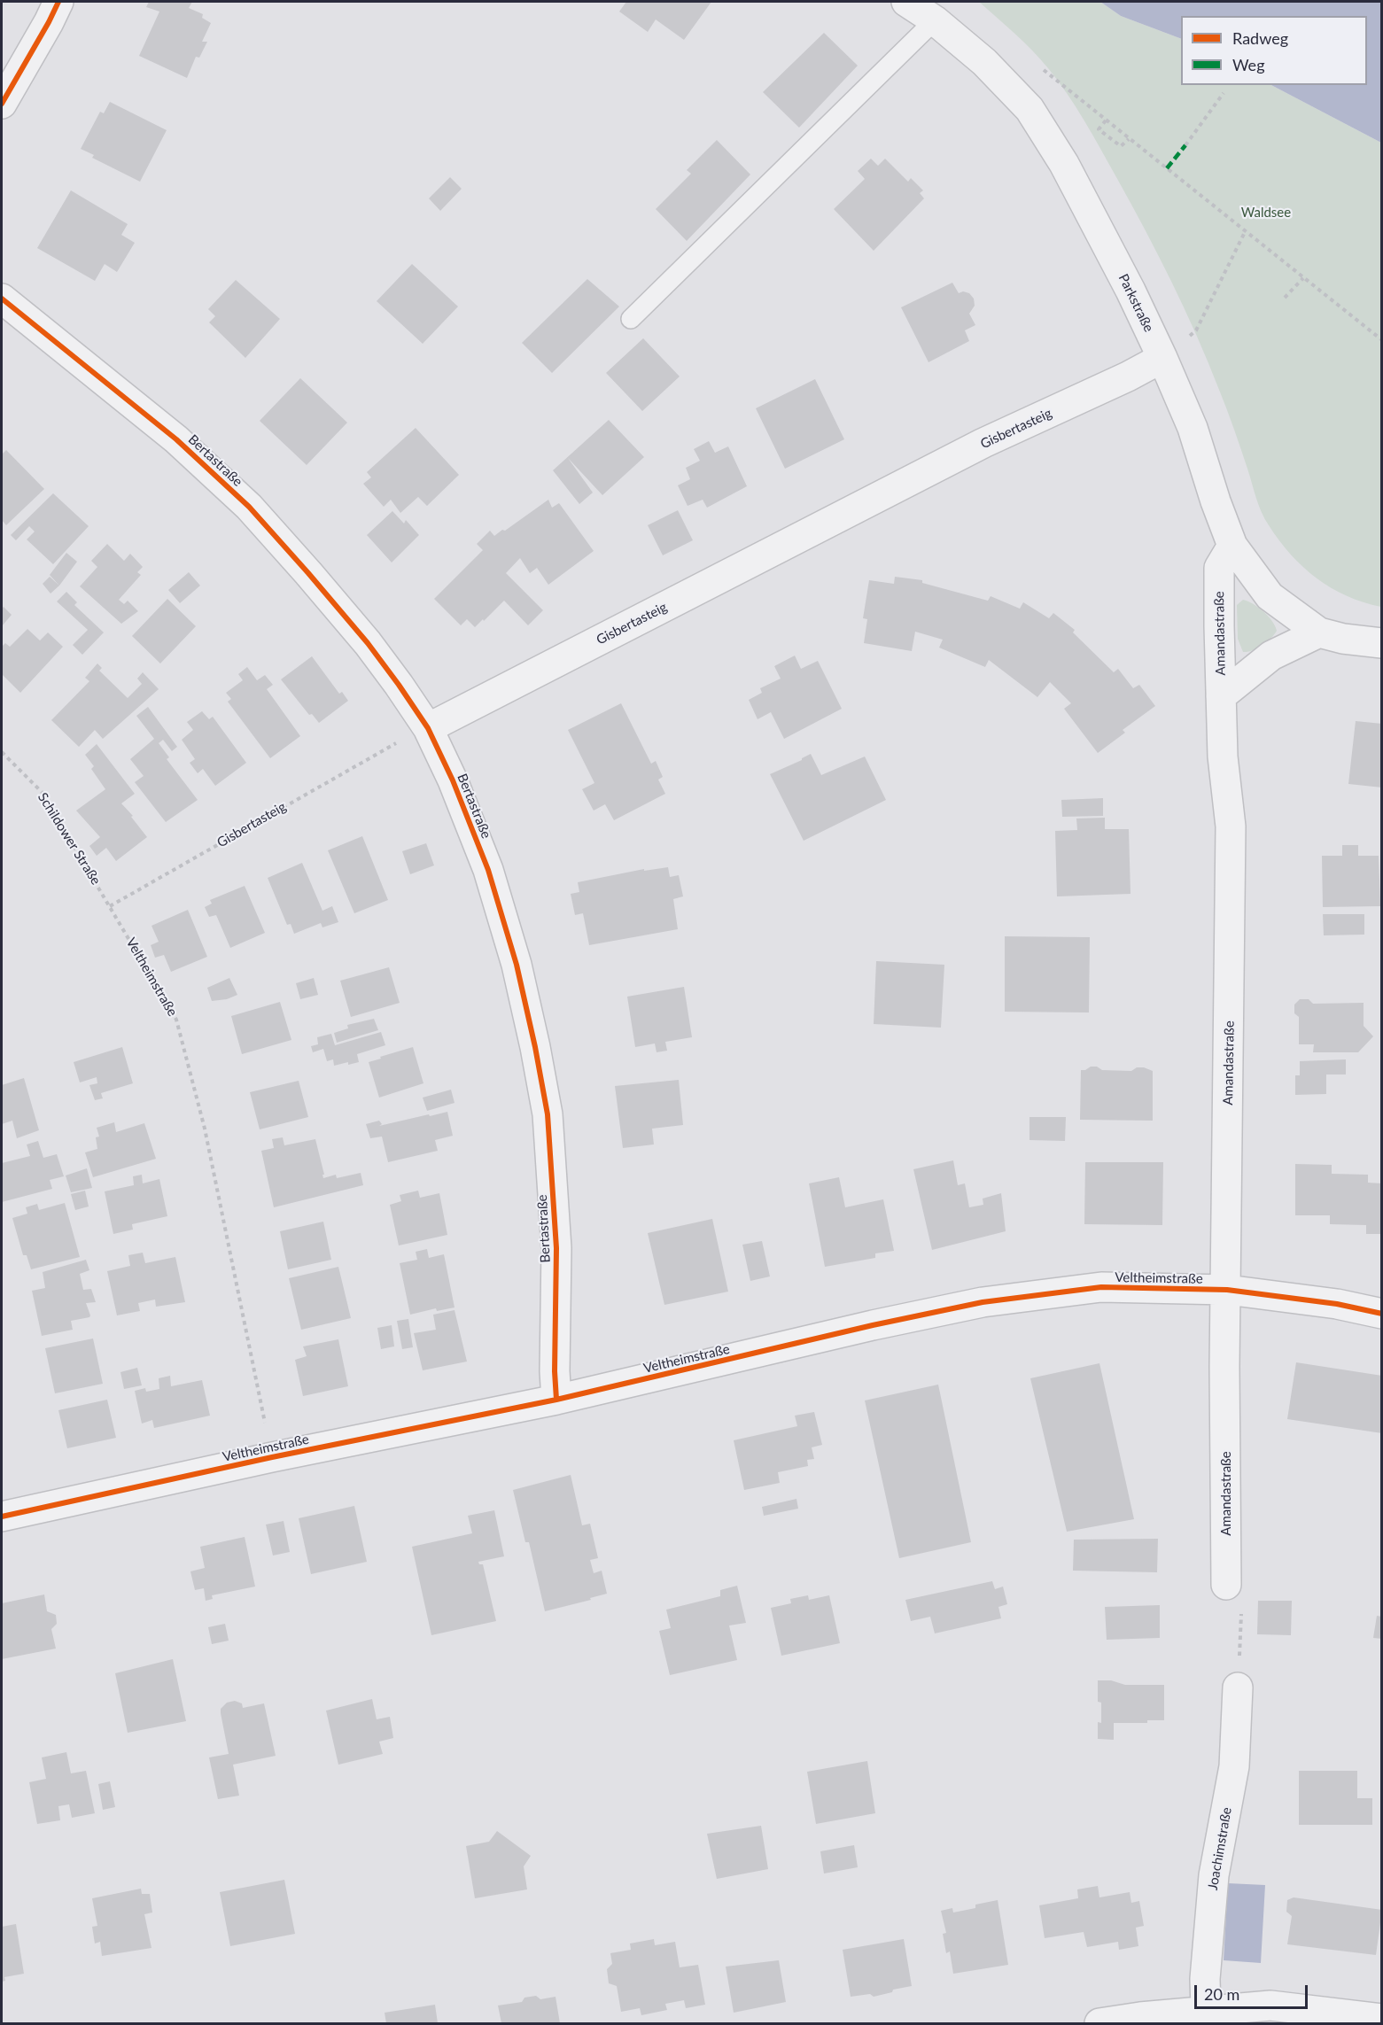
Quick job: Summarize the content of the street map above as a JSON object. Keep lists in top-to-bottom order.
{
  "streets": {
    "street": [
      "Parkstraße",
      "Gisbertasteig",
      "Bertastraße",
      "Amandastraße",
      "Veltheimstraße",
      "Joachimstraße"
    ],
    "path": ["Schildower Straße"]
  },
  "crossings": [
    ["Parkstraße", "Gisbertasteig"],
    ["Parkstraße", "Amandastraße"],
    ["Gisbertasteig", "Bertastraße"],
    ["Gisbertasteig", "Schildower Straße"],
    ["Gisbertasteig", "Veltheimstraße"],
    ["Bertastraße", "Veltheimstraße"],
    ["Amandastraße", "Veltheimstraße"],
    ["Schildower Straße", "Veltheimstraße"]
  ],
  "parks": ["Waldsee"],
  "legend": ["Radweg", "Weg"],
  "scale_bar": "20 m"
}
